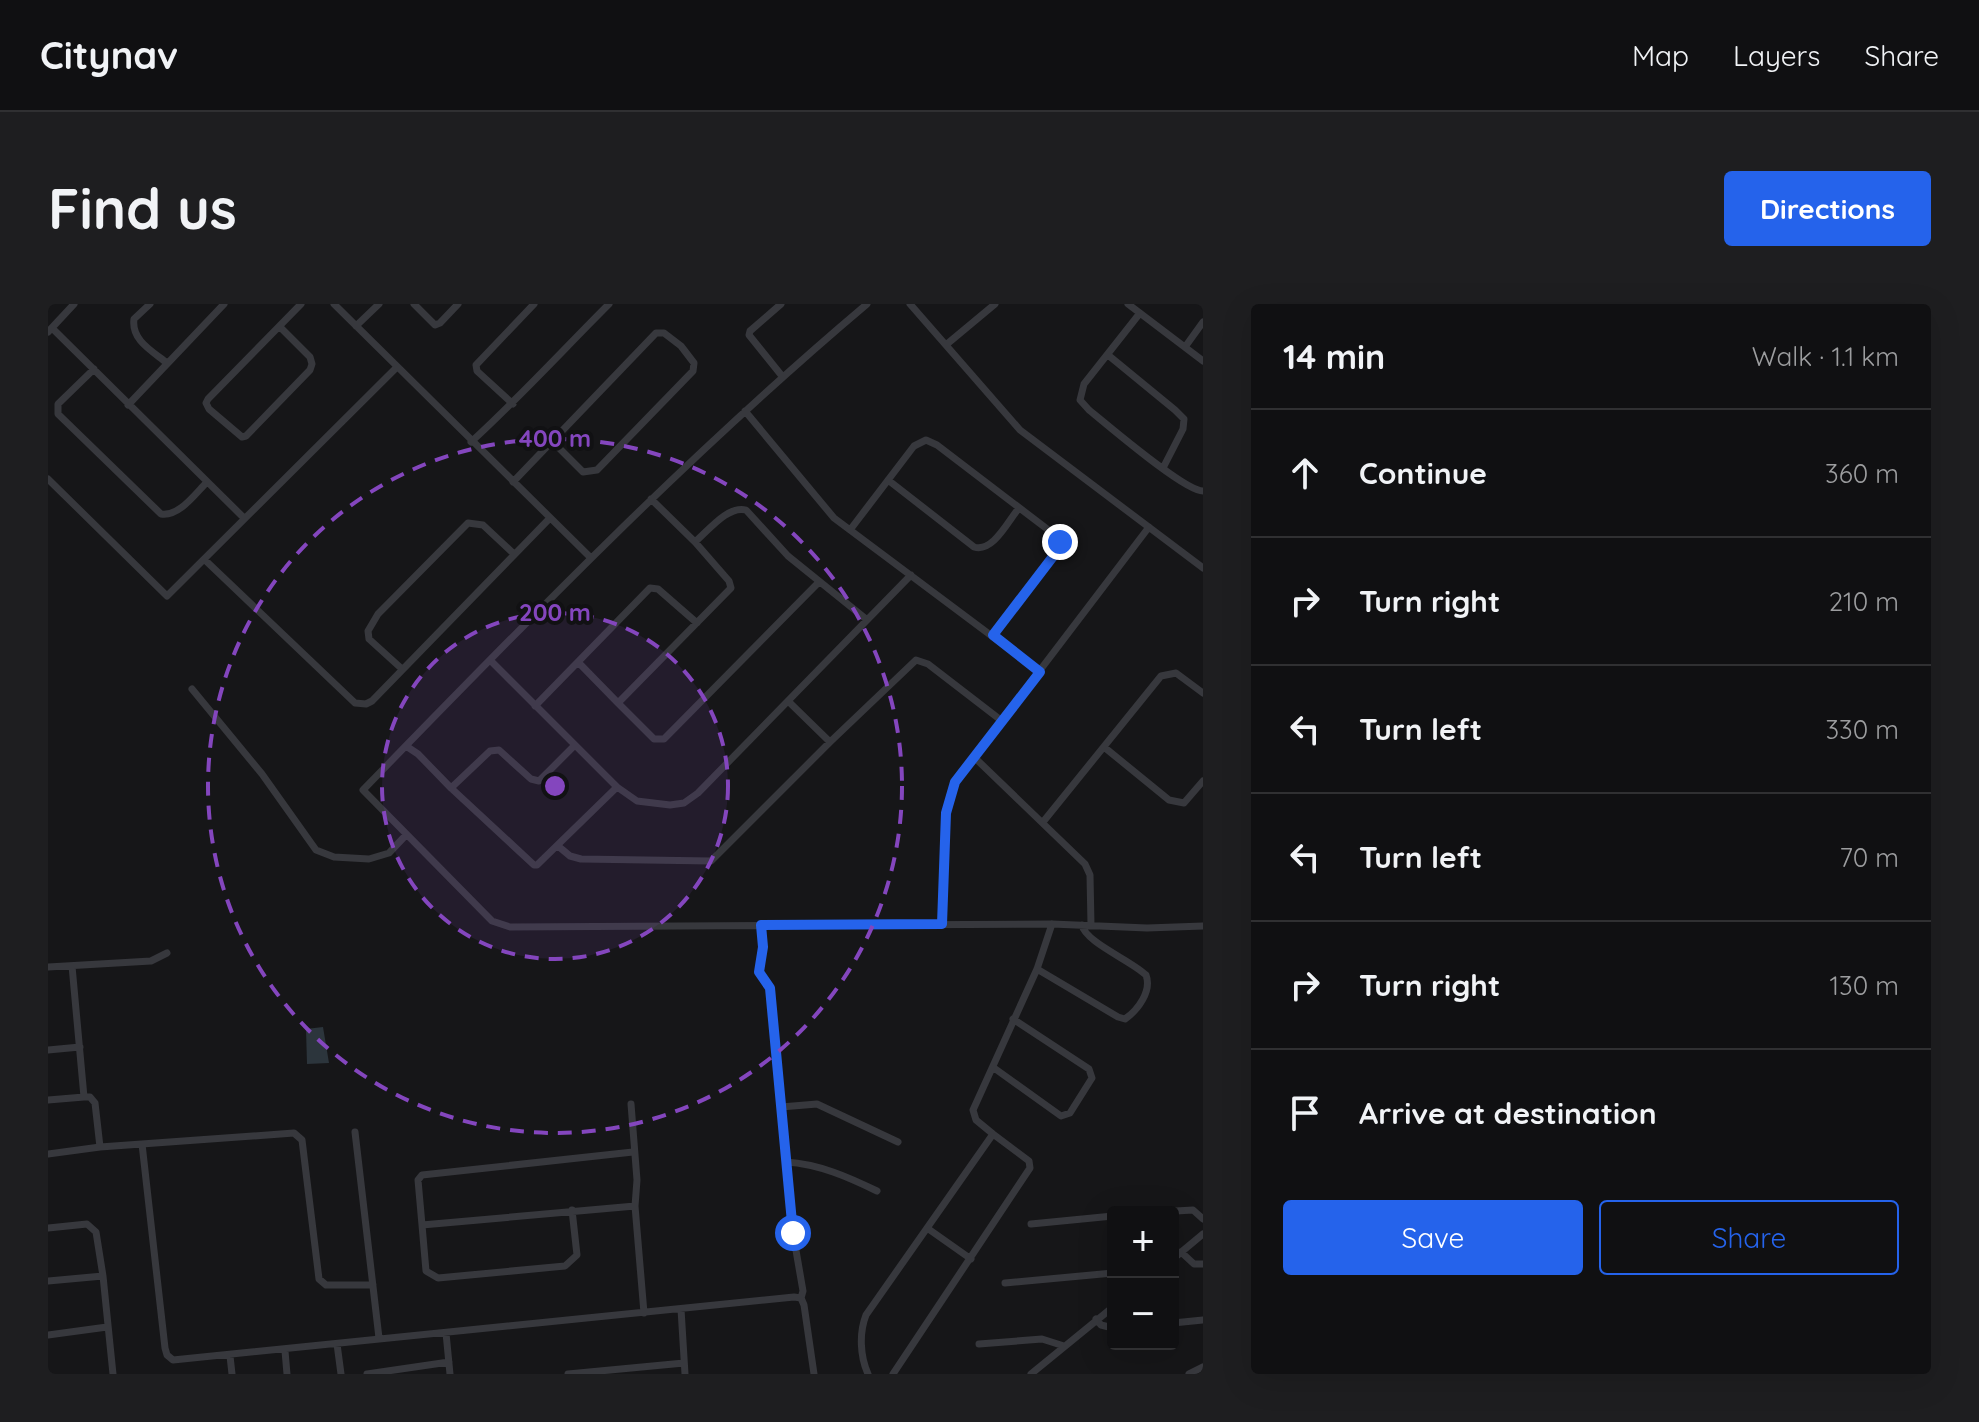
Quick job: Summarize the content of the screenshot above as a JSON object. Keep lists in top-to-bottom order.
{
  "page": {
    "header": "Citynav",
    "nav": ["Map", "Layers", "Share"],
    "buttons": [
      "Directions",
      ["Save", "Share"]
    ],
    "title": "Find us",
    "heading": ["14 min", "Walk · 1.1 km"],
    "list": [
      ["Continue", "360 m"],
      ["Turn right", "210 m"],
      ["Turn left", "330 m"],
      ["Turn left", "70 m"],
      ["Turn right", "130 m"],
      "Arrive at destination"
    ],
    "map_buttons": ["+", "−"]
  },
  "rings": ["400 m", "200 m"]
}
